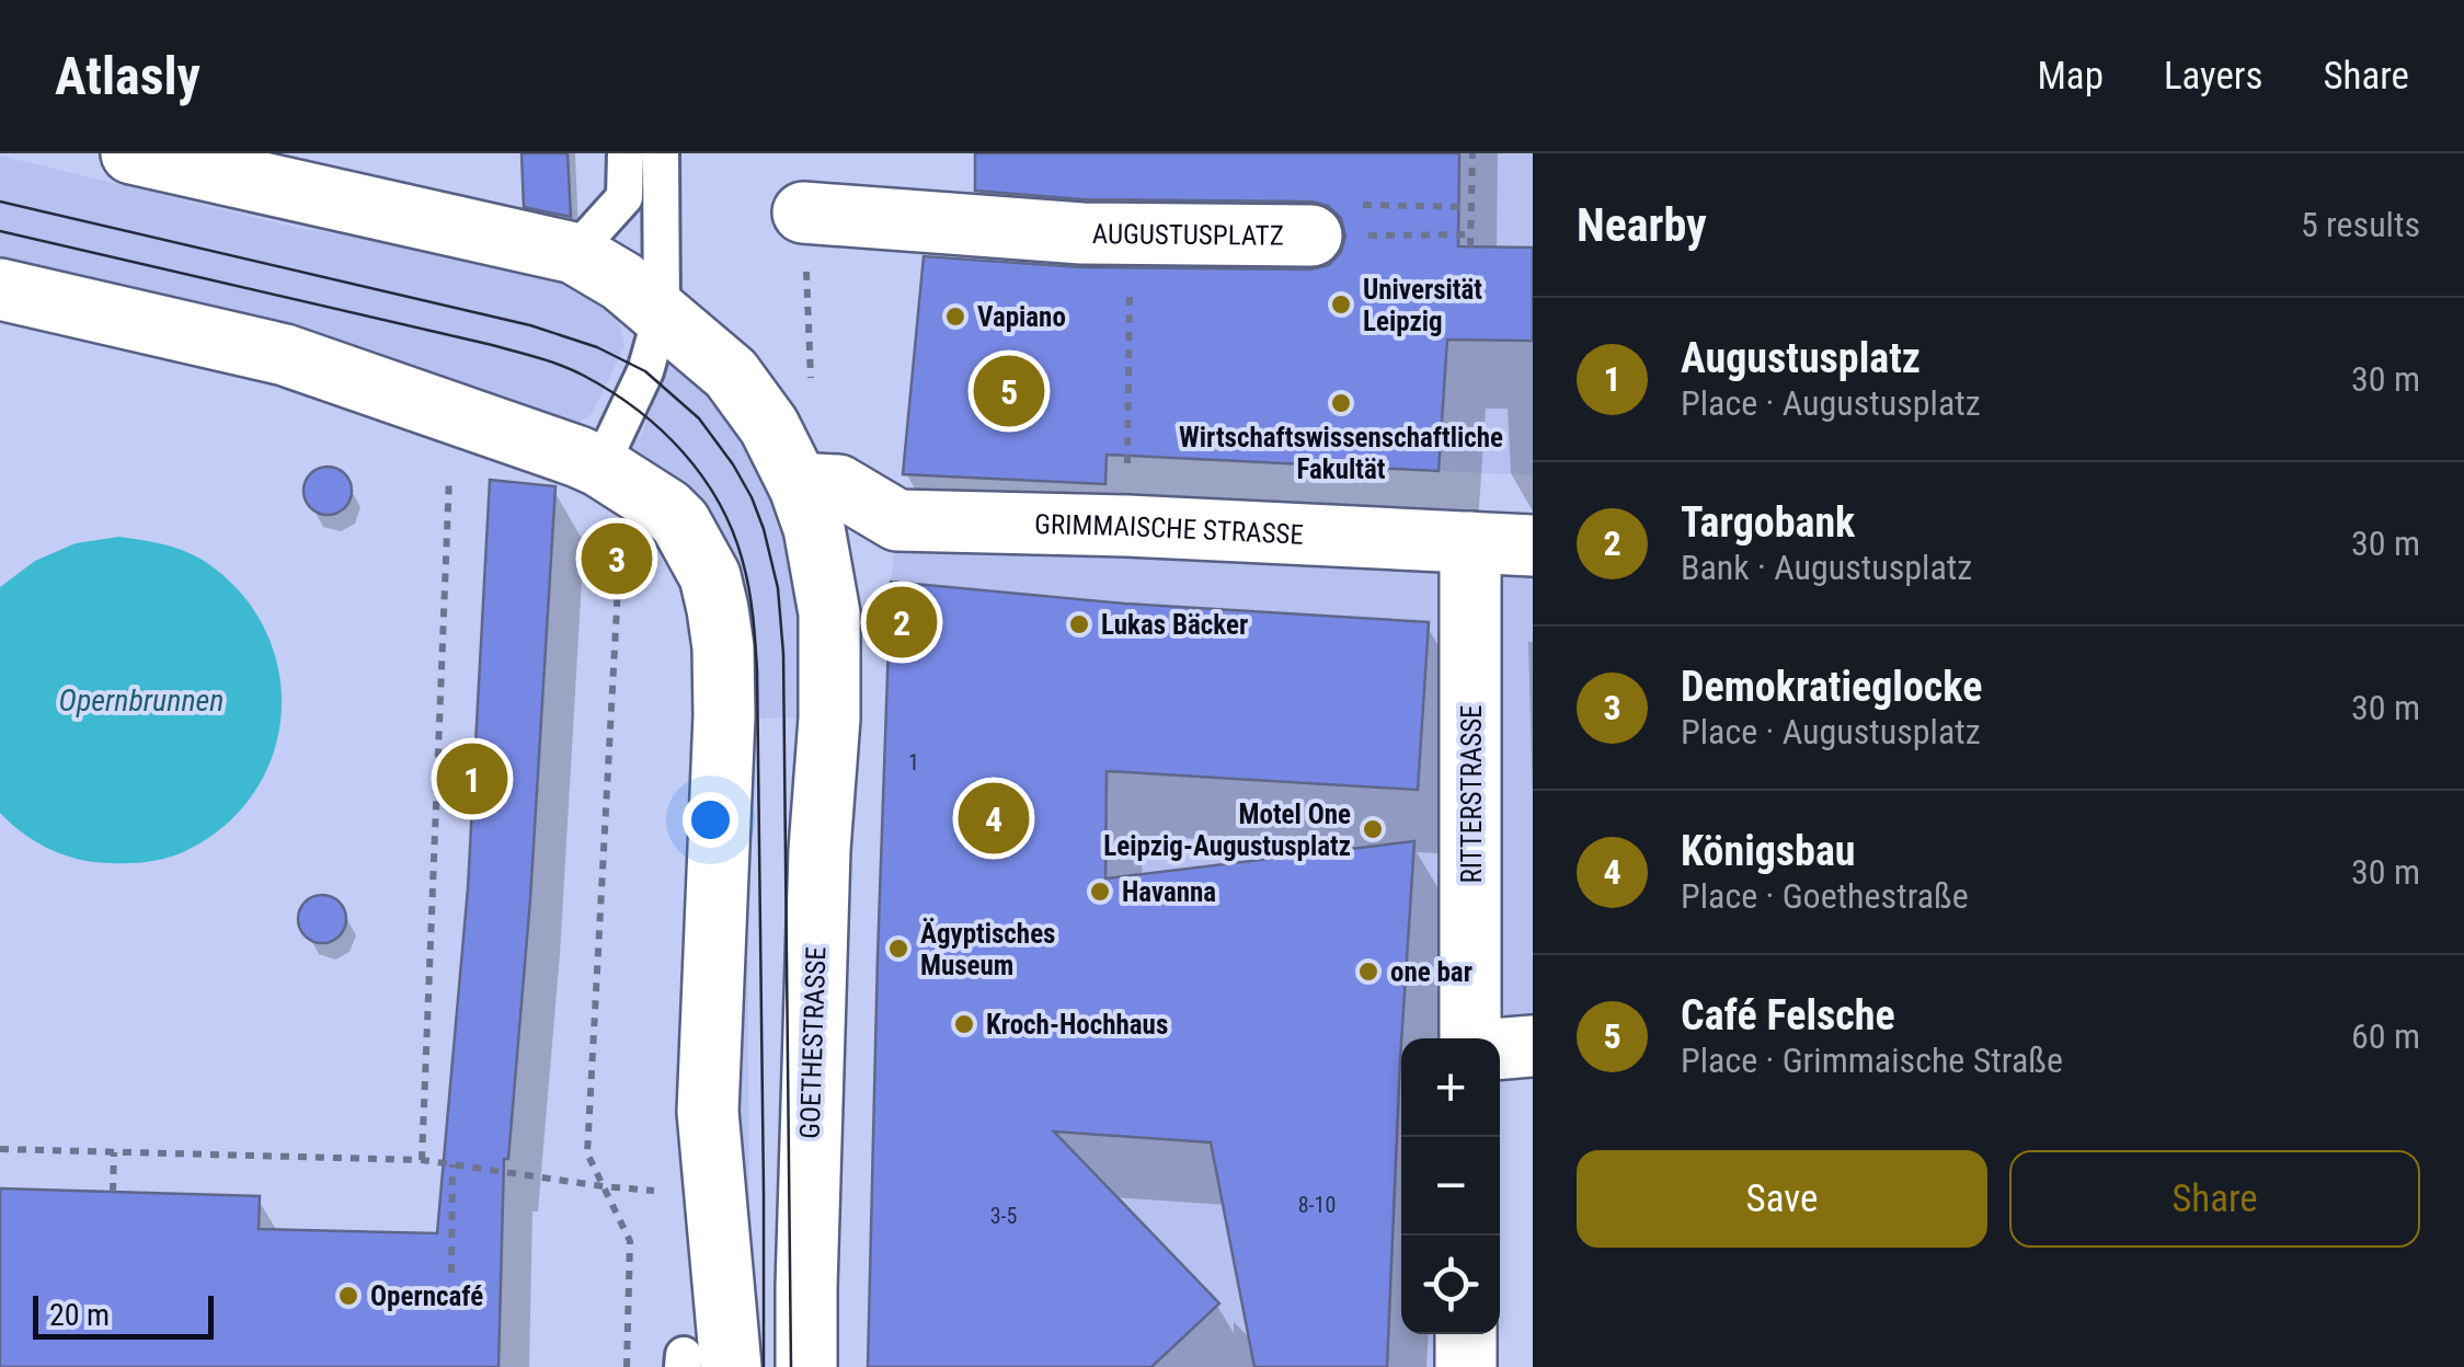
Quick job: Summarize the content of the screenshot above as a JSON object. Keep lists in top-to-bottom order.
{
  "streets": {
    "street": [
      "AUGUSTUSPLATZ",
      "GRIMMAISCHE STRASSE",
      "RITTERSTRASSE",
      "GOETHESTRASSE"
    ]
  },
  "crossings": [
    ["GRIMMAISCHE STRASSE", "RITTERSTRASSE"]
  ],
  "water": ["Opernbrunnen"],
  "places": [
    "Universität Leipzig",
    "Vapiano",
    "Wirtschaftswissenschaftliche Fakultät",
    "Lukas Bäcker",
    "Motel One Leipzig-Augustusplatz",
    "Havanna",
    "Ägyptisches Museum",
    "one bar",
    "Kroch-Hochhaus",
    "Operncafé"
  ],
  "house_numbers": ["1", "8-10", "3-5"],
  "scale_bar": "20 m",
  "page": {
    "header": "Atlasly",
    "nav": ["Map", "Layers", "Share"],
    "heading": ["Nearby", "5 results"],
    "list": [
      {
        "mark": "1",
        "name": "Augustusplatz",
        "note": "Place · Augustusplatz",
        "value": "30 m"
      },
      {
        "mark": "2",
        "name": "Targobank",
        "note": "Bank · Augustusplatz",
        "value": "30 m"
      },
      {
        "mark": "3",
        "name": "Demokratieglocke",
        "note": "Place · Augustusplatz",
        "value": "30 m"
      },
      {
        "mark": "4",
        "name": "Königsbau",
        "note": "Place · Goethestraße",
        "value": "30 m"
      },
      {
        "mark": "5",
        "name": "Café Felsche",
        "note": "Place · Grimmaische Straße",
        "value": "60 m"
      }
    ],
    "pins": [
      "5",
      "3",
      "2",
      "1",
      "4"
    ],
    "map_buttons": ["+", "−"],
    "buttons": ["Save", "Share"],
    "scale": "20 m"
  }
}
